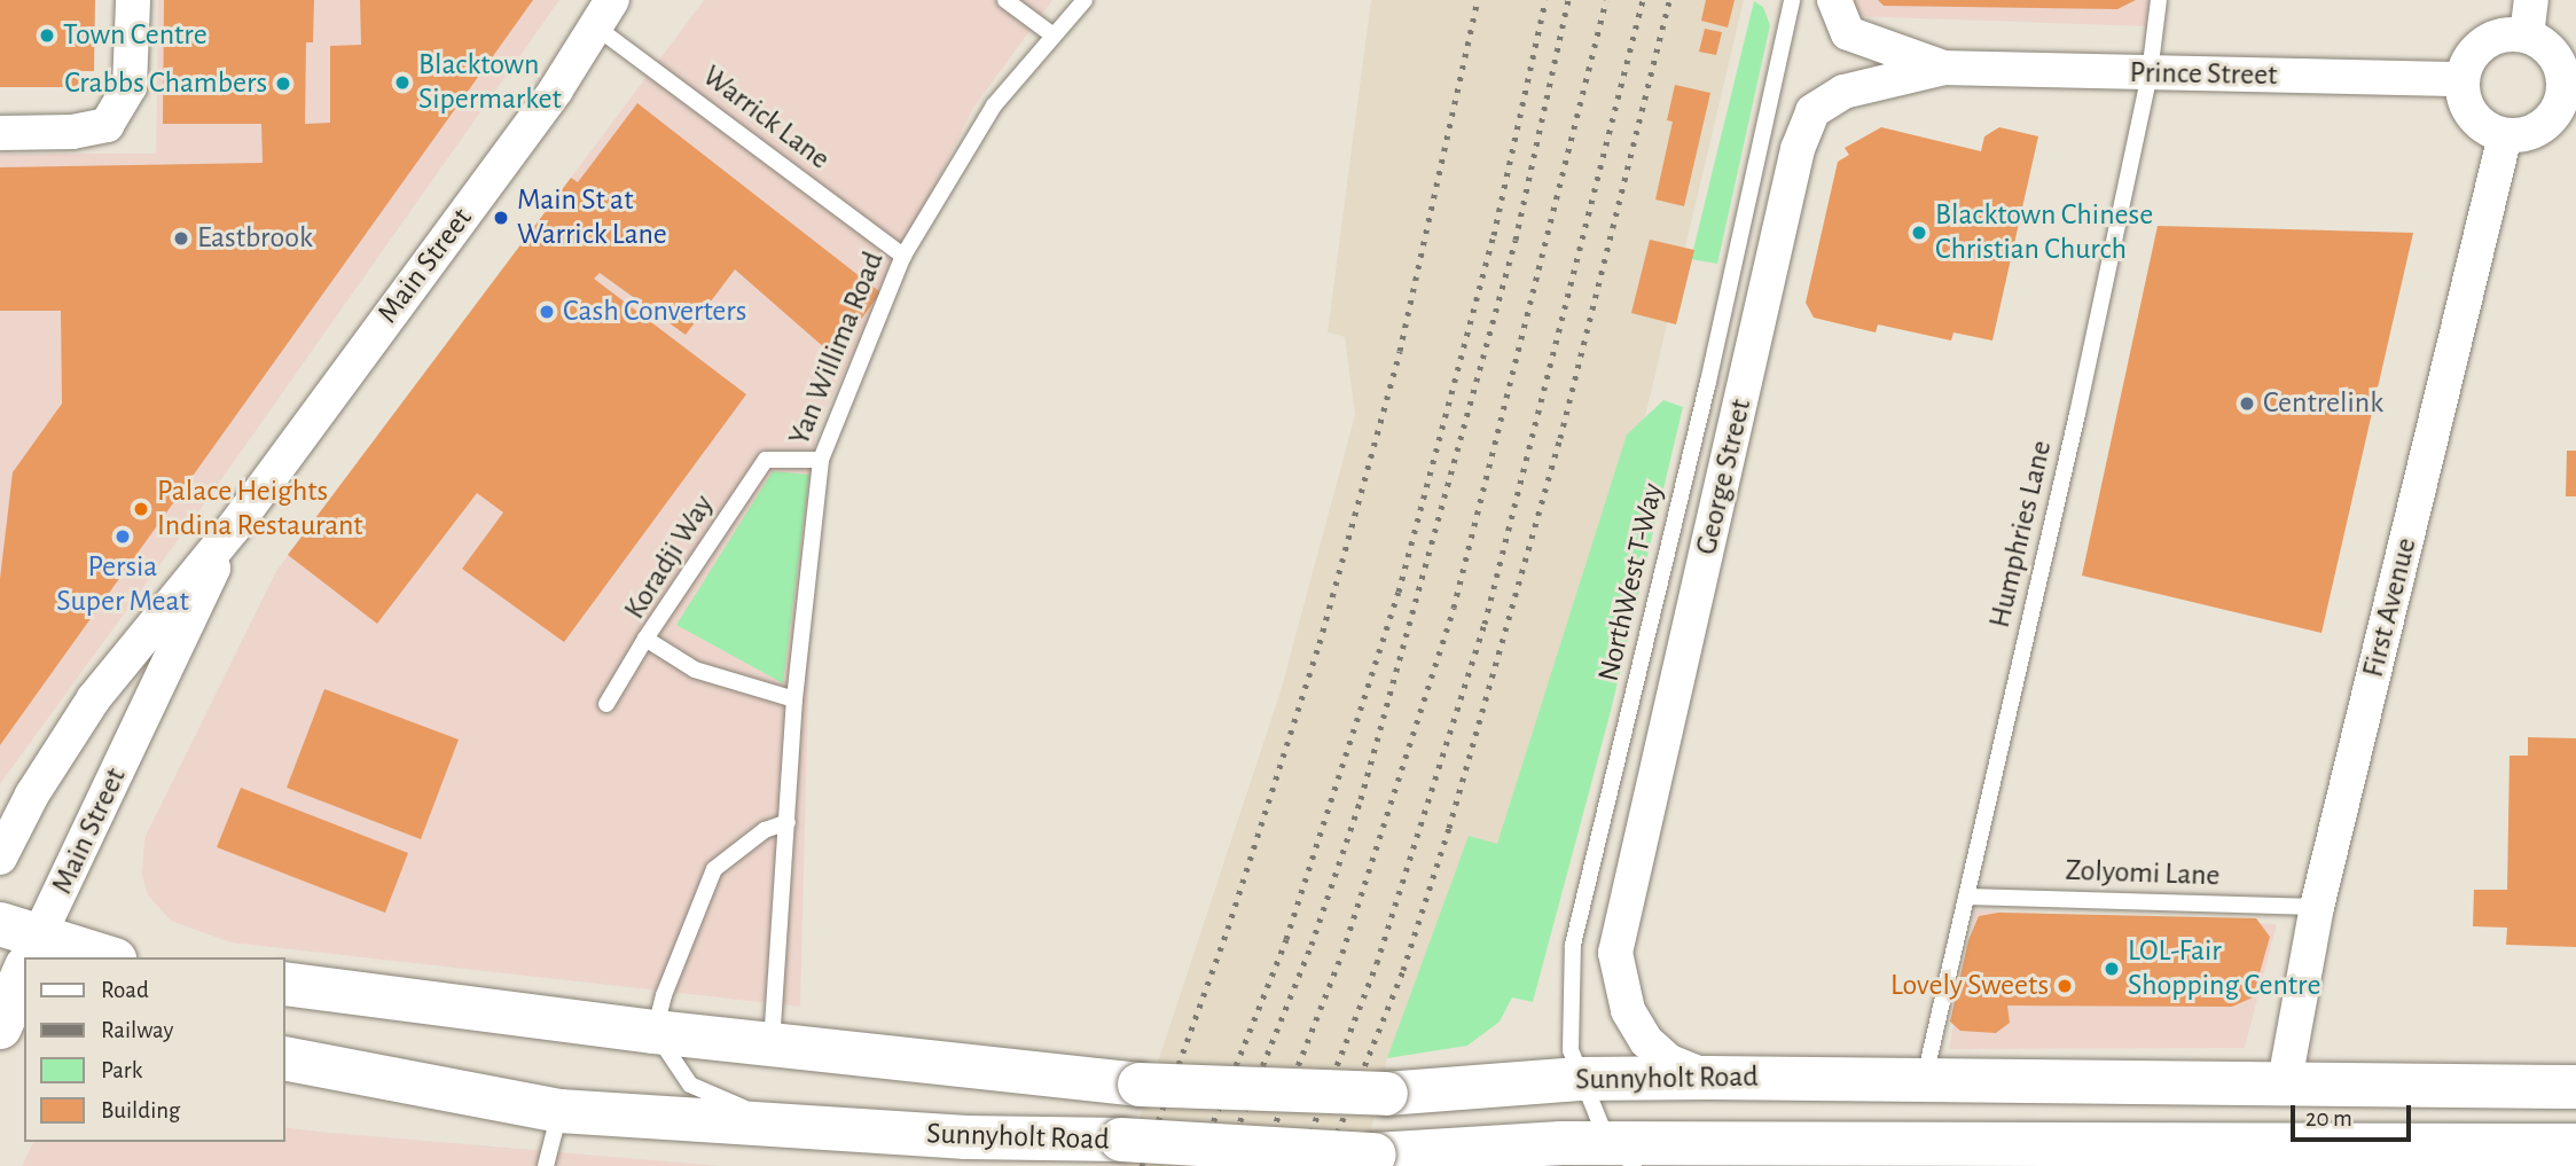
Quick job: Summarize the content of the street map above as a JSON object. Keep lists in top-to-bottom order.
{
  "streets": {
    "main road": ["Sunnyholt Road"],
    "street": [
      "Prince Street",
      "Main Street",
      "George Street",
      "First Avenue"
    ],
    "lane": [
      "Warrick Lane",
      "Yan Willima Road",
      "Humphries Lane",
      "Koradji Way",
      "NorthWest T-Way",
      "Zolyomi Lane"
    ]
  },
  "crossings": [
    ["Prince Street", "George Street"],
    ["Prince Street", "Humphries Lane"],
    ["Prince Street", "First Avenue"],
    ["Warrick Lane", "Main Street"],
    ["Warrick Lane", "Yan Willima Road"],
    ["Yan Willima Road", "Koradji Way"],
    ["Yan Willima Road", "Sunnyholt Road"],
    ["George Street", "Sunnyholt Road"],
    ["Humphries Lane", "Zolyomi Lane"],
    ["Humphries Lane", "Sunnyholt Road"],
    ["NorthWest T-Way", "Sunnyholt Road"],
    ["First Avenue", "Zolyomi Lane"],
    ["First Avenue", "Sunnyholt Road"]
  ],
  "places": [
    "Town Centre",
    "Blacktown Sipermarket",
    "Crabbs Chambers",
    "Main St at Warrick Lane",
    "Blacktown Chinese Christian Church",
    "Eastbrook",
    "Cash Converters",
    "Centrelink",
    "Palace Heights Indina Restaurant",
    "Persia Super Meat",
    "LOL-Fair Shopping Centre",
    "Lovely Sweets"
  ],
  "legend": [
    "Road",
    "Railway",
    "Park",
    "Building"
  ],
  "scale_bar": "20 m"
}
